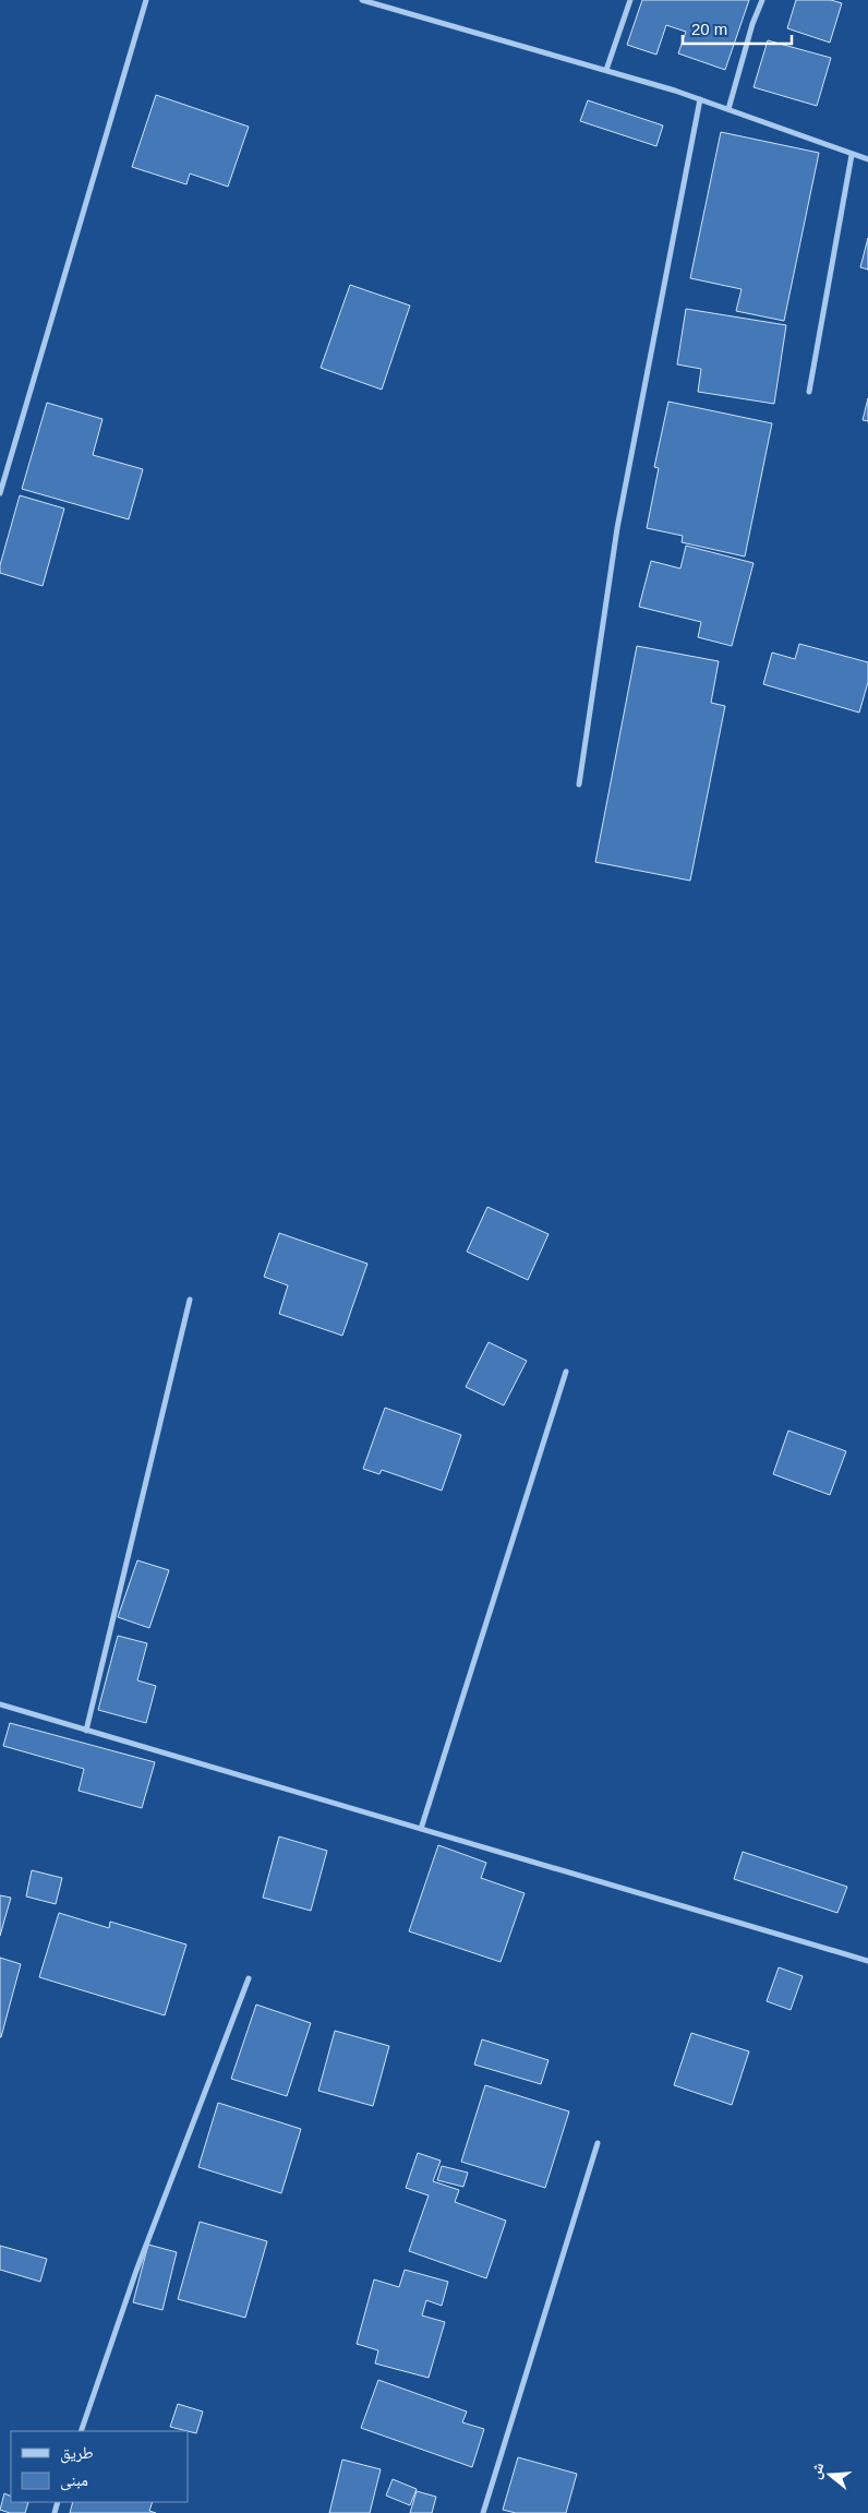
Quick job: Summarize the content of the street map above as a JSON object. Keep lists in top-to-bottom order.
{
  "legend": ["طريق", "مبنى"],
  "scale_bar": "20 m",
  "north": "left"
}
